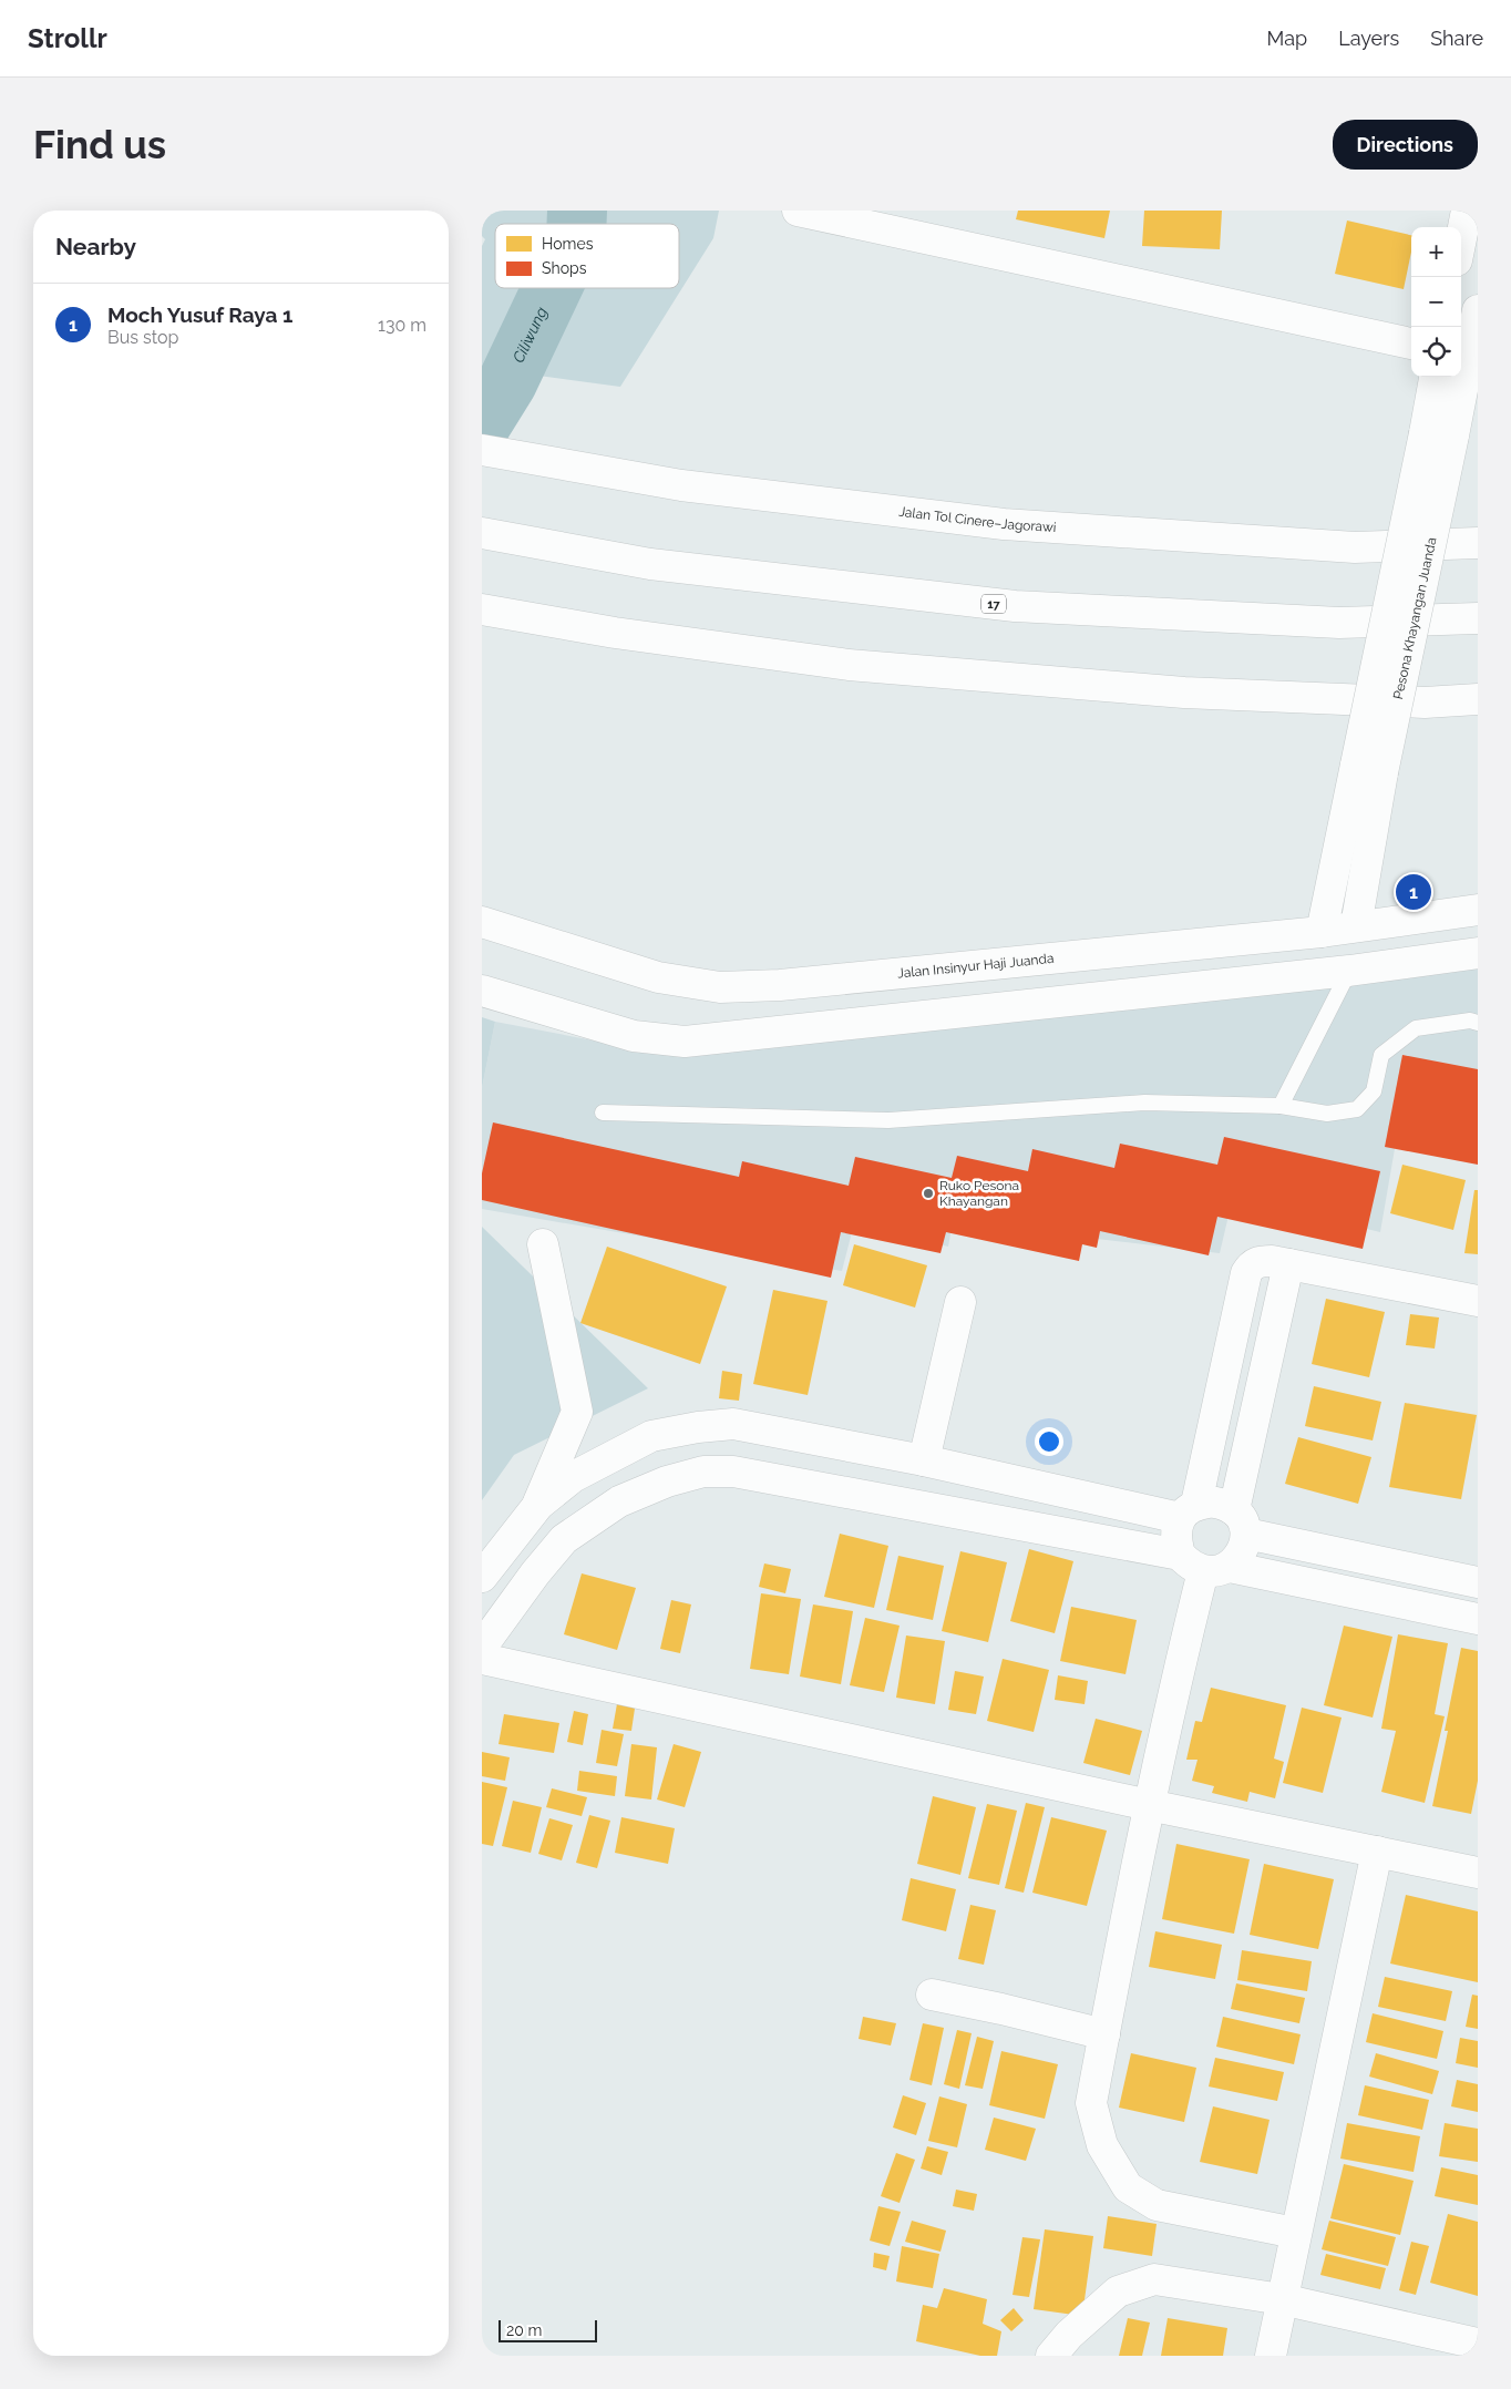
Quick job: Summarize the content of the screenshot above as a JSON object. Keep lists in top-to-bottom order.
{
  "streets": {
    "main road": [
      "Jalan Tol Cinere–Jagorawi",
      "17",
      "Pesona Khayangan Juanda",
      "Jalan Insinyur Haji Juanda"
    ]
  },
  "crossings": [
    ["Pesona Khayangan Juanda", "Jalan Insinyur Haji Juanda"]
  ],
  "water": ["Ciliwung"],
  "places": ["Ruko Pesona Khayangan"],
  "legend": ["Homes", "Shops"],
  "scale_bar": "20 m",
  "page": {
    "header": "Strollr",
    "nav": ["Map", "Layers", "Share"],
    "buttons": "Directions",
    "title": "Find us",
    "heading": "Nearby",
    "map_buttons": ["+", "−"],
    "list": [
      {
        "mark": "1",
        "name": "Moch Yusuf Raya 1",
        "note": "Bus stop",
        "value": "130 m"
      }
    ],
    "pins": "1",
    "scale": "20 m"
  }
}
